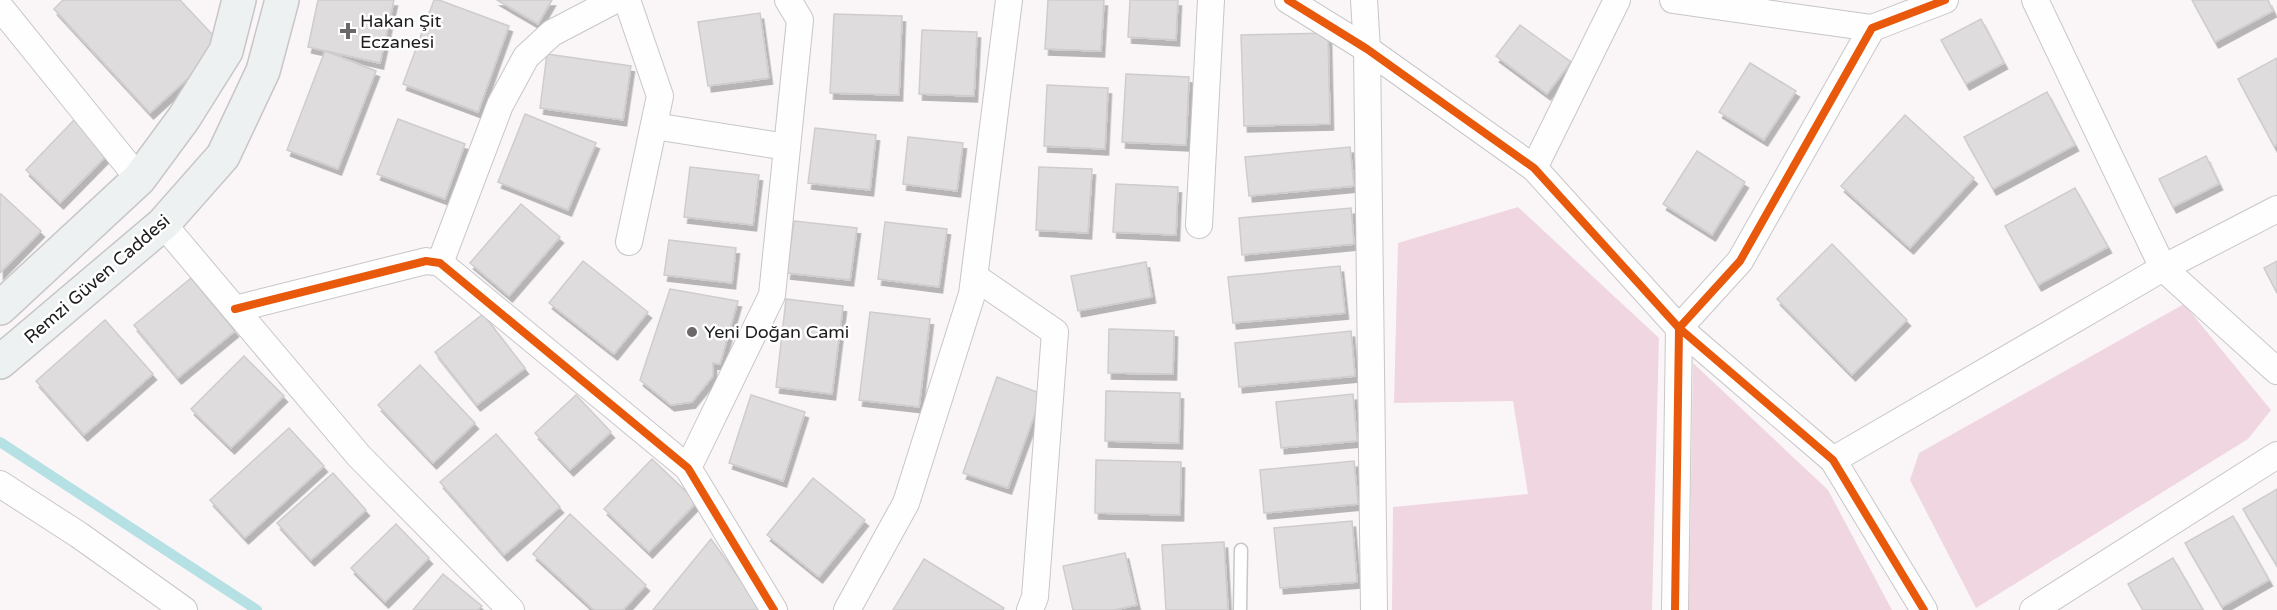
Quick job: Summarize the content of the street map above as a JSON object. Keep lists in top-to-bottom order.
{
  "streets": {
    "main road": ["Remzi Güven Caddesi"]
  },
  "places": {
    "health": ["Hakan Şit Eczanesi"],
    "other": ["Yeni Doğan Cami"]
  }
}
